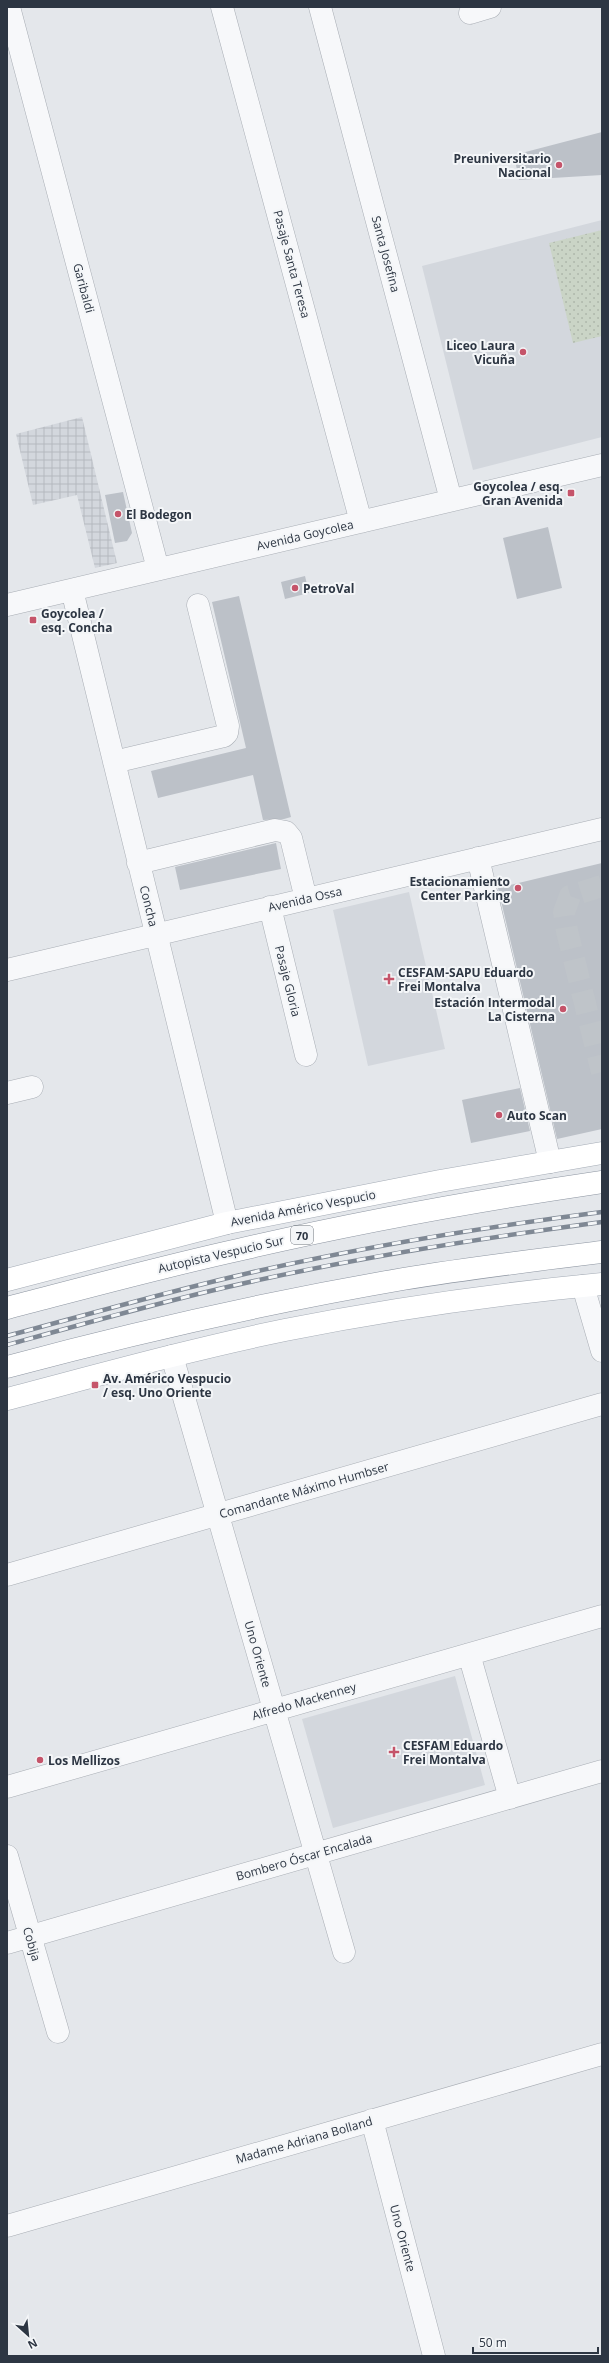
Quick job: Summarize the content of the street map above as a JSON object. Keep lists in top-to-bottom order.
{
  "streets": {
    "main road": ["Avenida Américo Vespucio", "70", "Autopista Vespucio Sur"],
    "street": [
      "Santa Josefina",
      "Pasaje Santa Teresa",
      "Garibaldi",
      "Avenida Goycolea",
      "Avenida Ossa",
      "Concha",
      "Pasaje Gloria",
      "Comandante Máximo Humbser",
      "Uno Oriente",
      "Alfredo Mackenney",
      "Bombero Óscar Encalada",
      "Cobija",
      "Madame Adriana Bolland"
    ]
  },
  "crossings": [
    ["Santa Josefina", "Avenida Goycolea"],
    ["Pasaje Santa Teresa", "Avenida Goycolea"],
    ["Garibaldi", "Avenida Goycolea"],
    ["Avenida Goycolea", "Concha"],
    ["Avenida Ossa", "Concha"],
    ["Avenida Ossa", "Pasaje Gloria"],
    ["Concha", "Avenida Américo Vespucio"],
    ["Comandante Máximo Humbser", "Uno Oriente"],
    ["Uno Oriente", "Alfredo Mackenney"],
    ["Uno Oriente", "Bombero Óscar Encalada"],
    ["Uno Oriente", "Madame Adriana Bolland"],
    ["Bombero Óscar Encalada", "Cobija"]
  ],
  "places": {
    "other": [
      "Preuniversitario Nacional",
      "Liceo Laura Vicuña",
      "El Bodegon",
      "PetroVal",
      "Estacionamiento Center Parking",
      "Estación Intermodal La Cisterna",
      "Auto Scan",
      "Los Mellizos"
    ],
    "transit": ["Goycolea / esq. Gran Avenida", "Goycolea / esq. Concha", "Av. Américo Vespucio / esq. Uno Oriente"],
    "health": ["CESFAM-SAPU Eduardo Frei Montalva", "CESFAM Eduardo Frei Montalva"]
  },
  "scale_bar": "50 m",
  "north": "bottom right"
}
